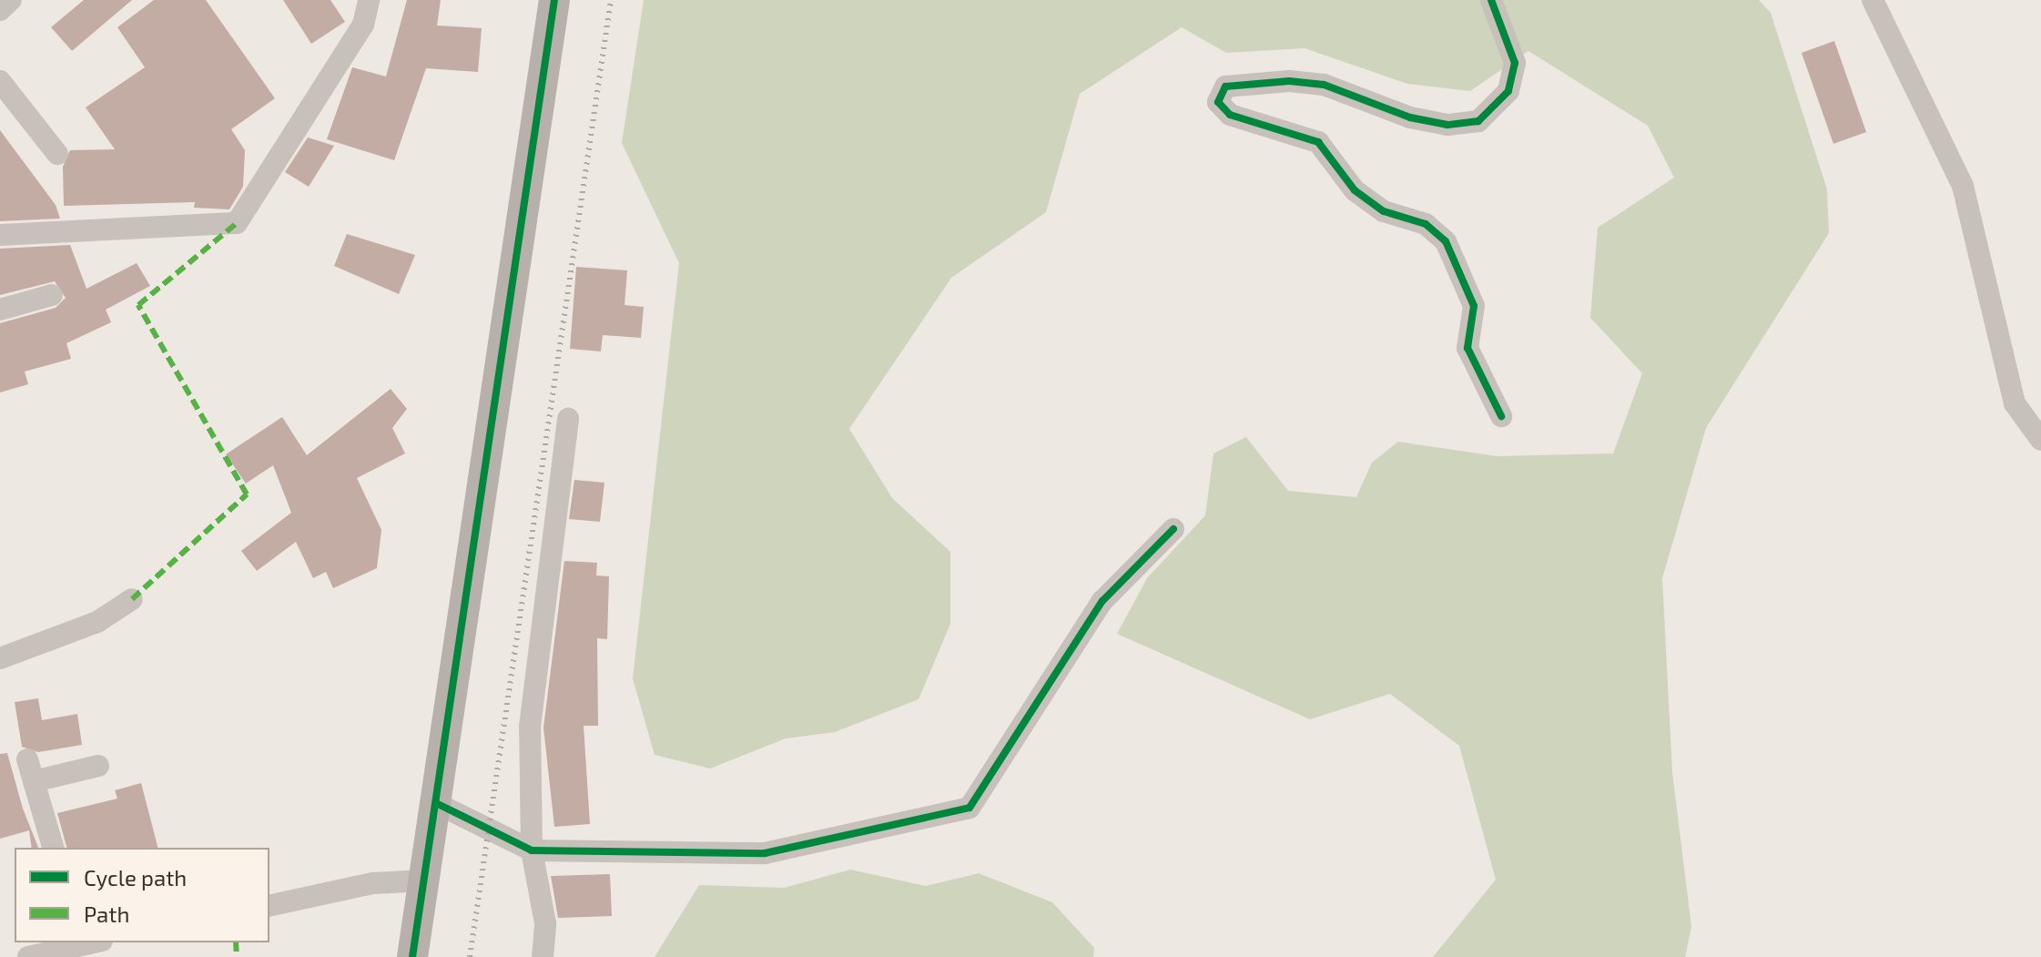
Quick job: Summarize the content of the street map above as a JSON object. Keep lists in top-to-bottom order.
{
  "legend": ["Cycle path", "Path"]
}
